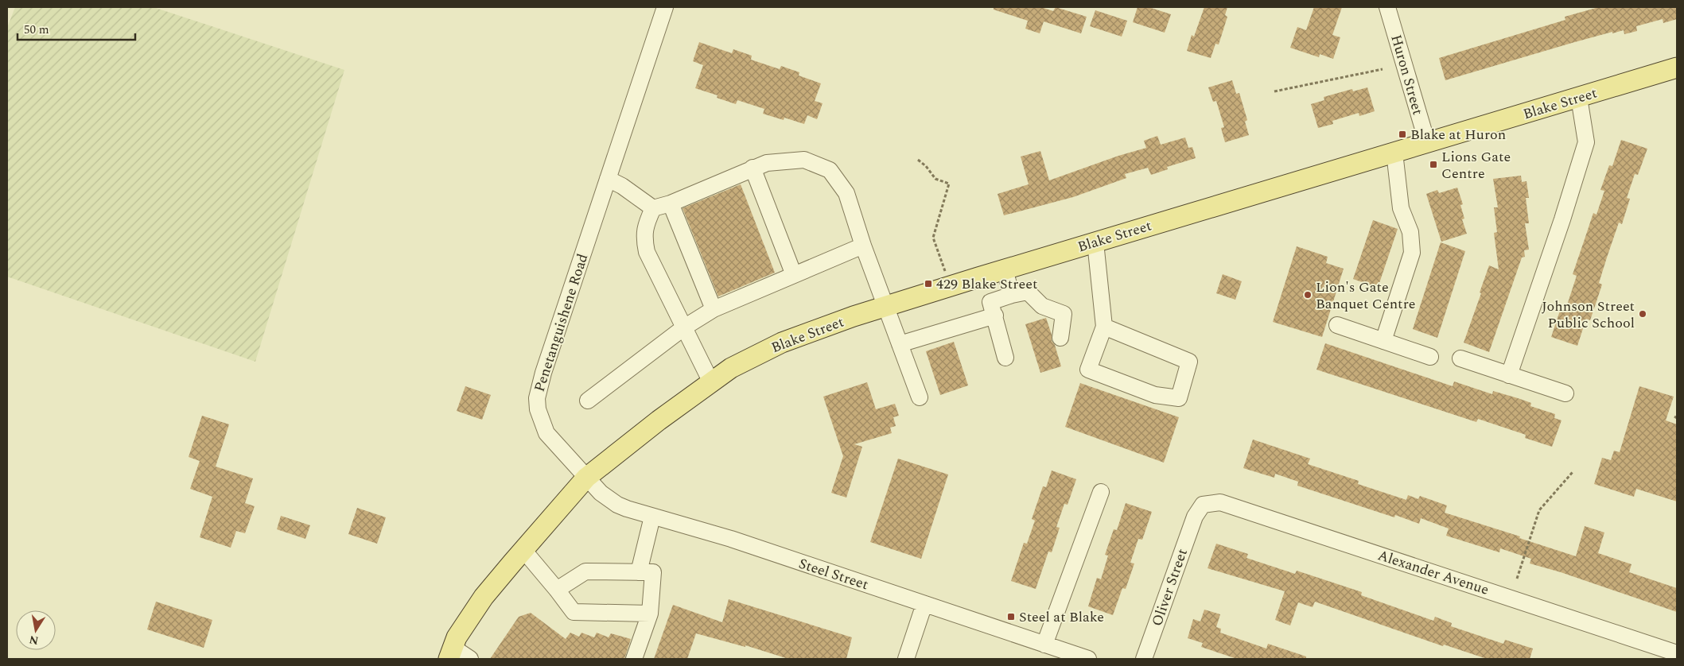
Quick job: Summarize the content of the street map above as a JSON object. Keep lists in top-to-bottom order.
{
  "streets": {
    "main road": ["Blake Street"],
    "street": [
      "Huron Street",
      "Penetanguishene Road",
      "Alexander Avenue",
      "Steel Street",
      "Oliver Street"
    ]
  },
  "crossings": [
    ["Huron Street", "Blake Street"],
    ["Blake Street", "Penetanguishene Road"],
    ["Blake Street", "Steel Street"],
    ["Penetanguishene Road", "Steel Street"],
    ["Alexander Avenue", "Oliver Street"]
  ],
  "places": {
    "transit": [
      "Blake at Huron",
      "Lions Gate Centre",
      "429 Blake Street",
      "Steel at Blake"
    ],
    "other": ["Lion's Gate Banquet Centre", "Johnson Street Public School"]
  },
  "scale_bar": "50 m",
  "north": "bottom"
}
